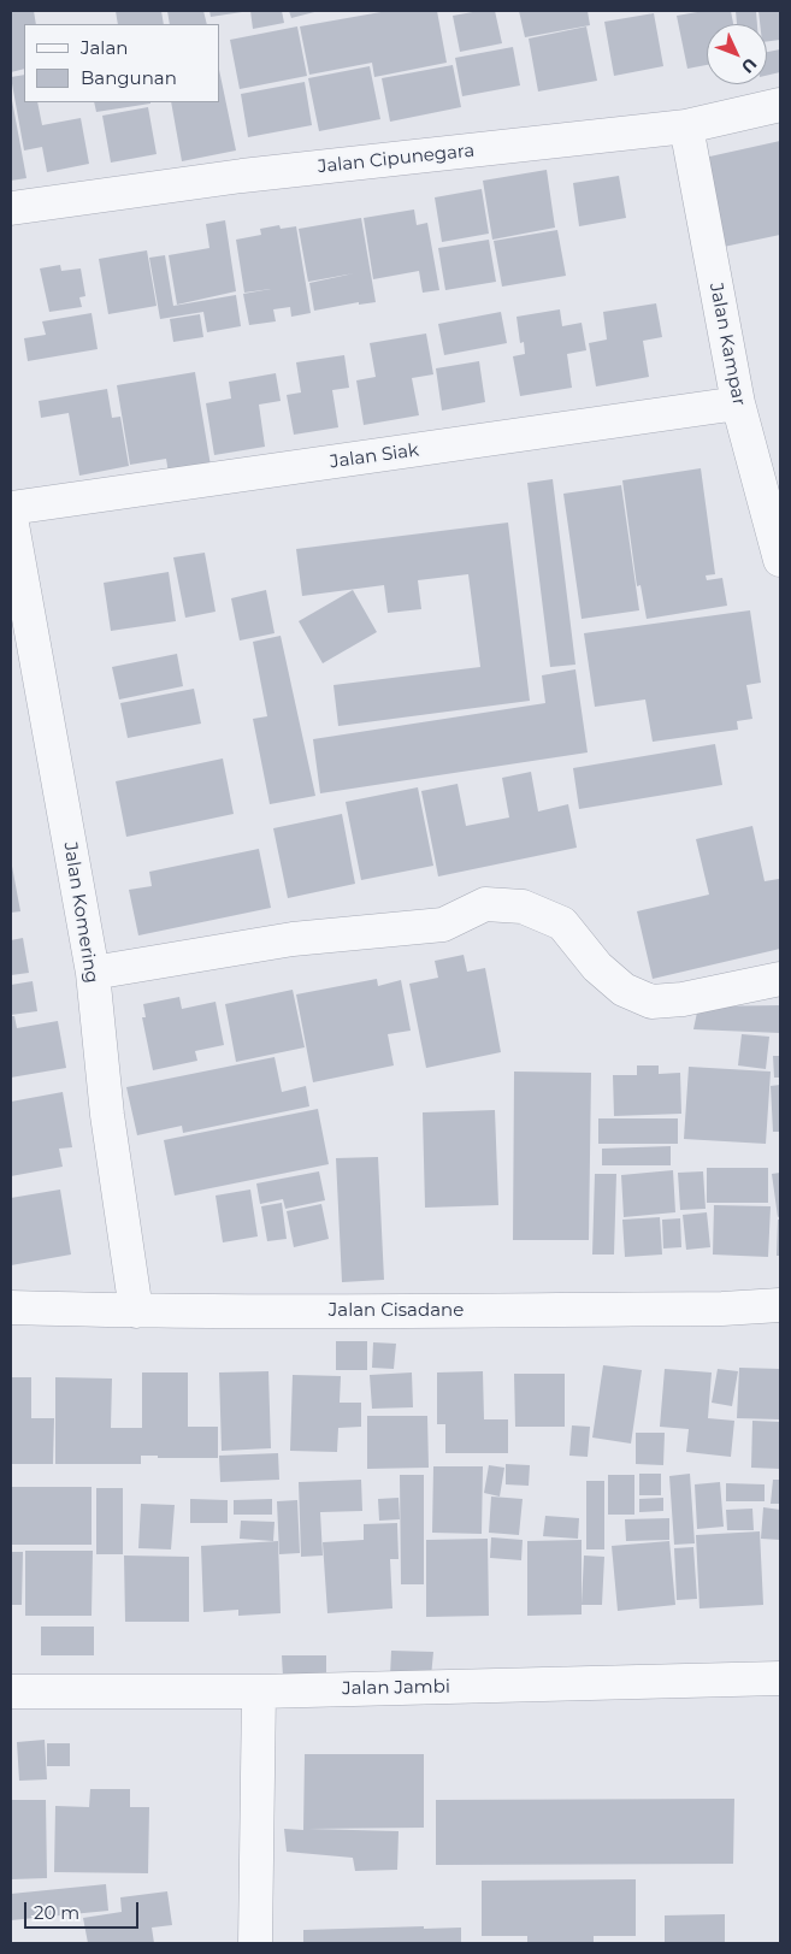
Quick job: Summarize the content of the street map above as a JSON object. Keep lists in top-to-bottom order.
{
  "streets": {
    "street": [
      "Jalan Cipunegara",
      "Jalan Kampar",
      "Jalan Siak",
      "Jalan Komering",
      "Jalan Cisadane",
      "Jalan Jambi"
    ]
  },
  "crossings": [
    ["Jalan Cipunegara", "Jalan Kampar"],
    ["Jalan Kampar", "Jalan Siak"],
    ["Jalan Komering", "Jalan Cisadane"]
  ],
  "legend": ["Jalan", "Bangunan"],
  "scale_bar": "20 m",
  "north": "bottom right"
}
